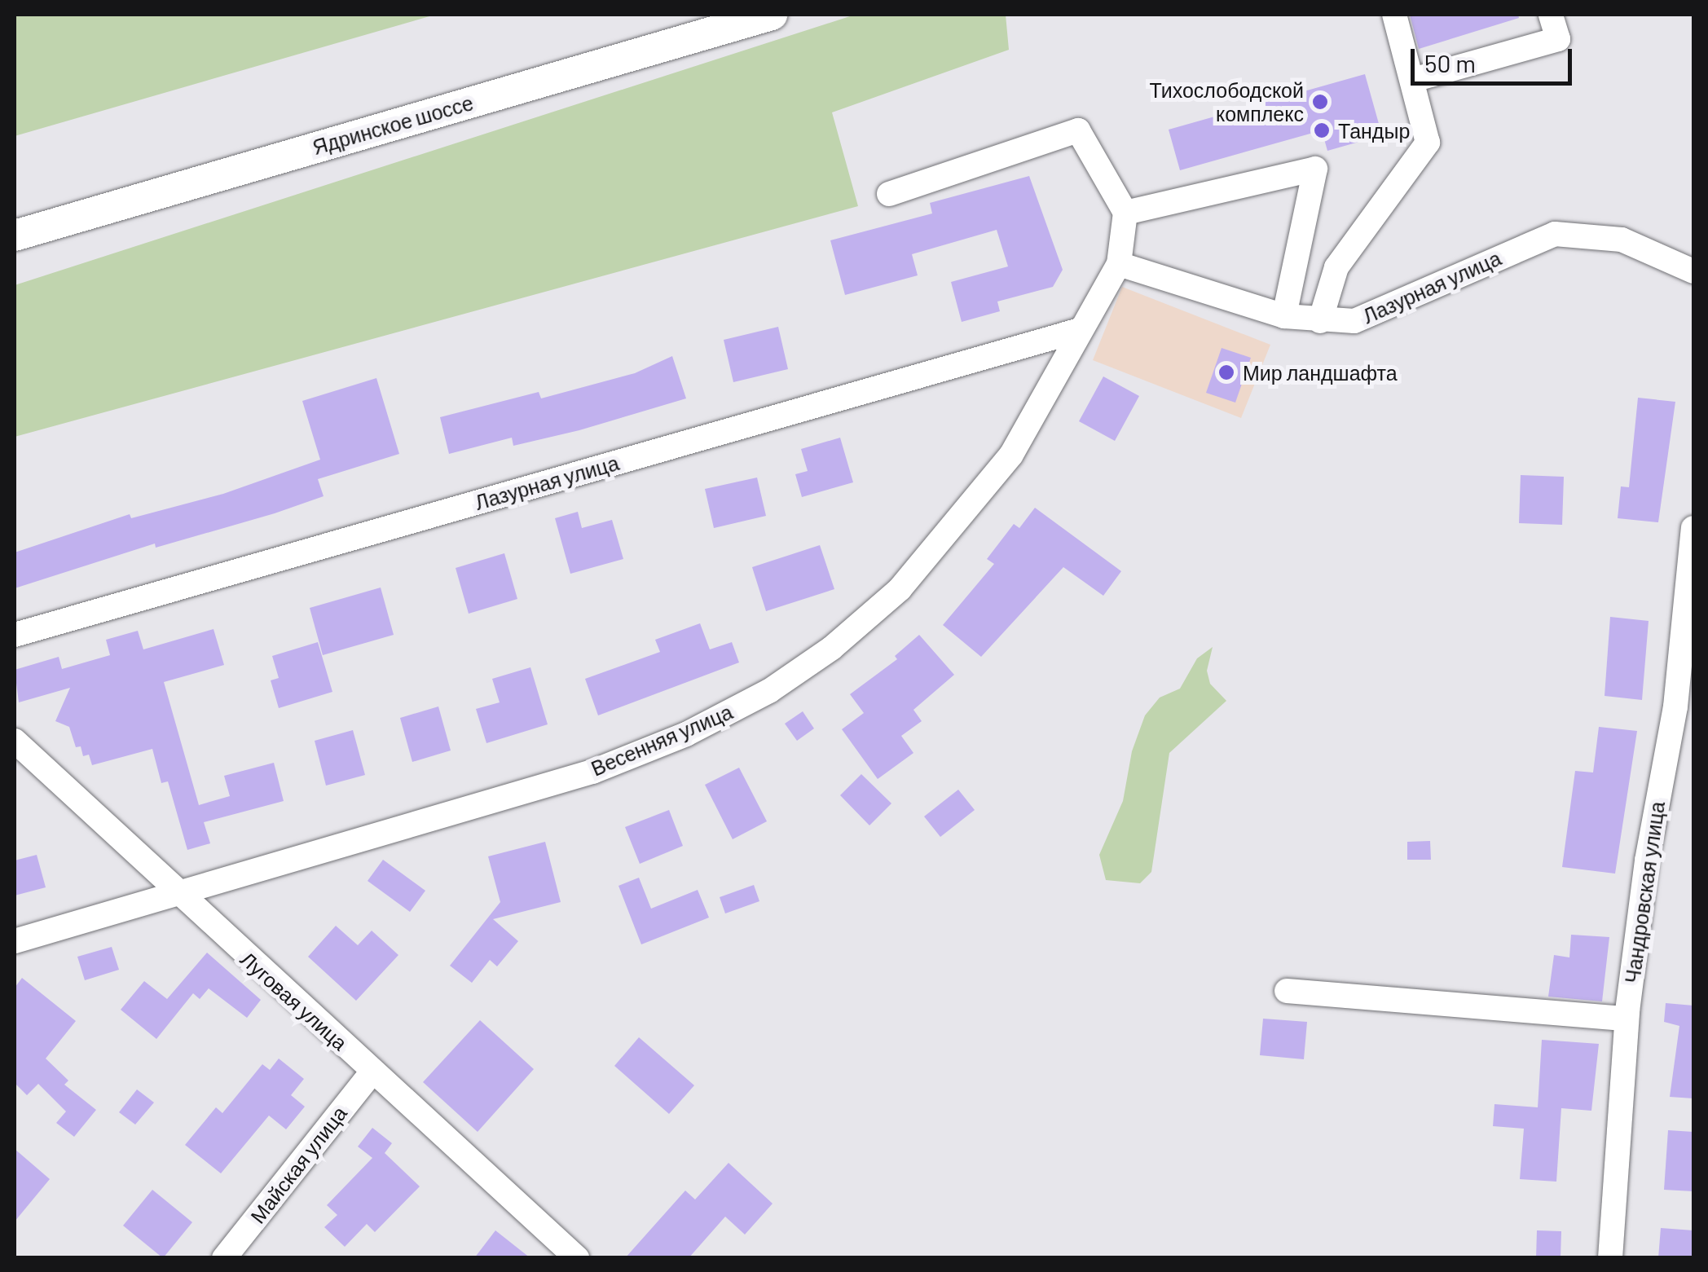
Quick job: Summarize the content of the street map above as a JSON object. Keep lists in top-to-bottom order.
{
  "streets": {
    "main road": ["Ядринское шоссе"],
    "street": [
      "Лазурная улица",
      "Весенняя улица",
      "Чандровская улица",
      "Луговая улица",
      "Майская улица"
    ]
  },
  "crossings": [
    ["Лазурная улица", "Весенняя улица"],
    ["Весенняя улица", "Луговая улица"],
    ["Луговая улица", "Майская улица"]
  ],
  "places": ["Тихослободской комплекс", "Тандыр", "Мир ландшафта"],
  "scale_bar": "50 m"
}
